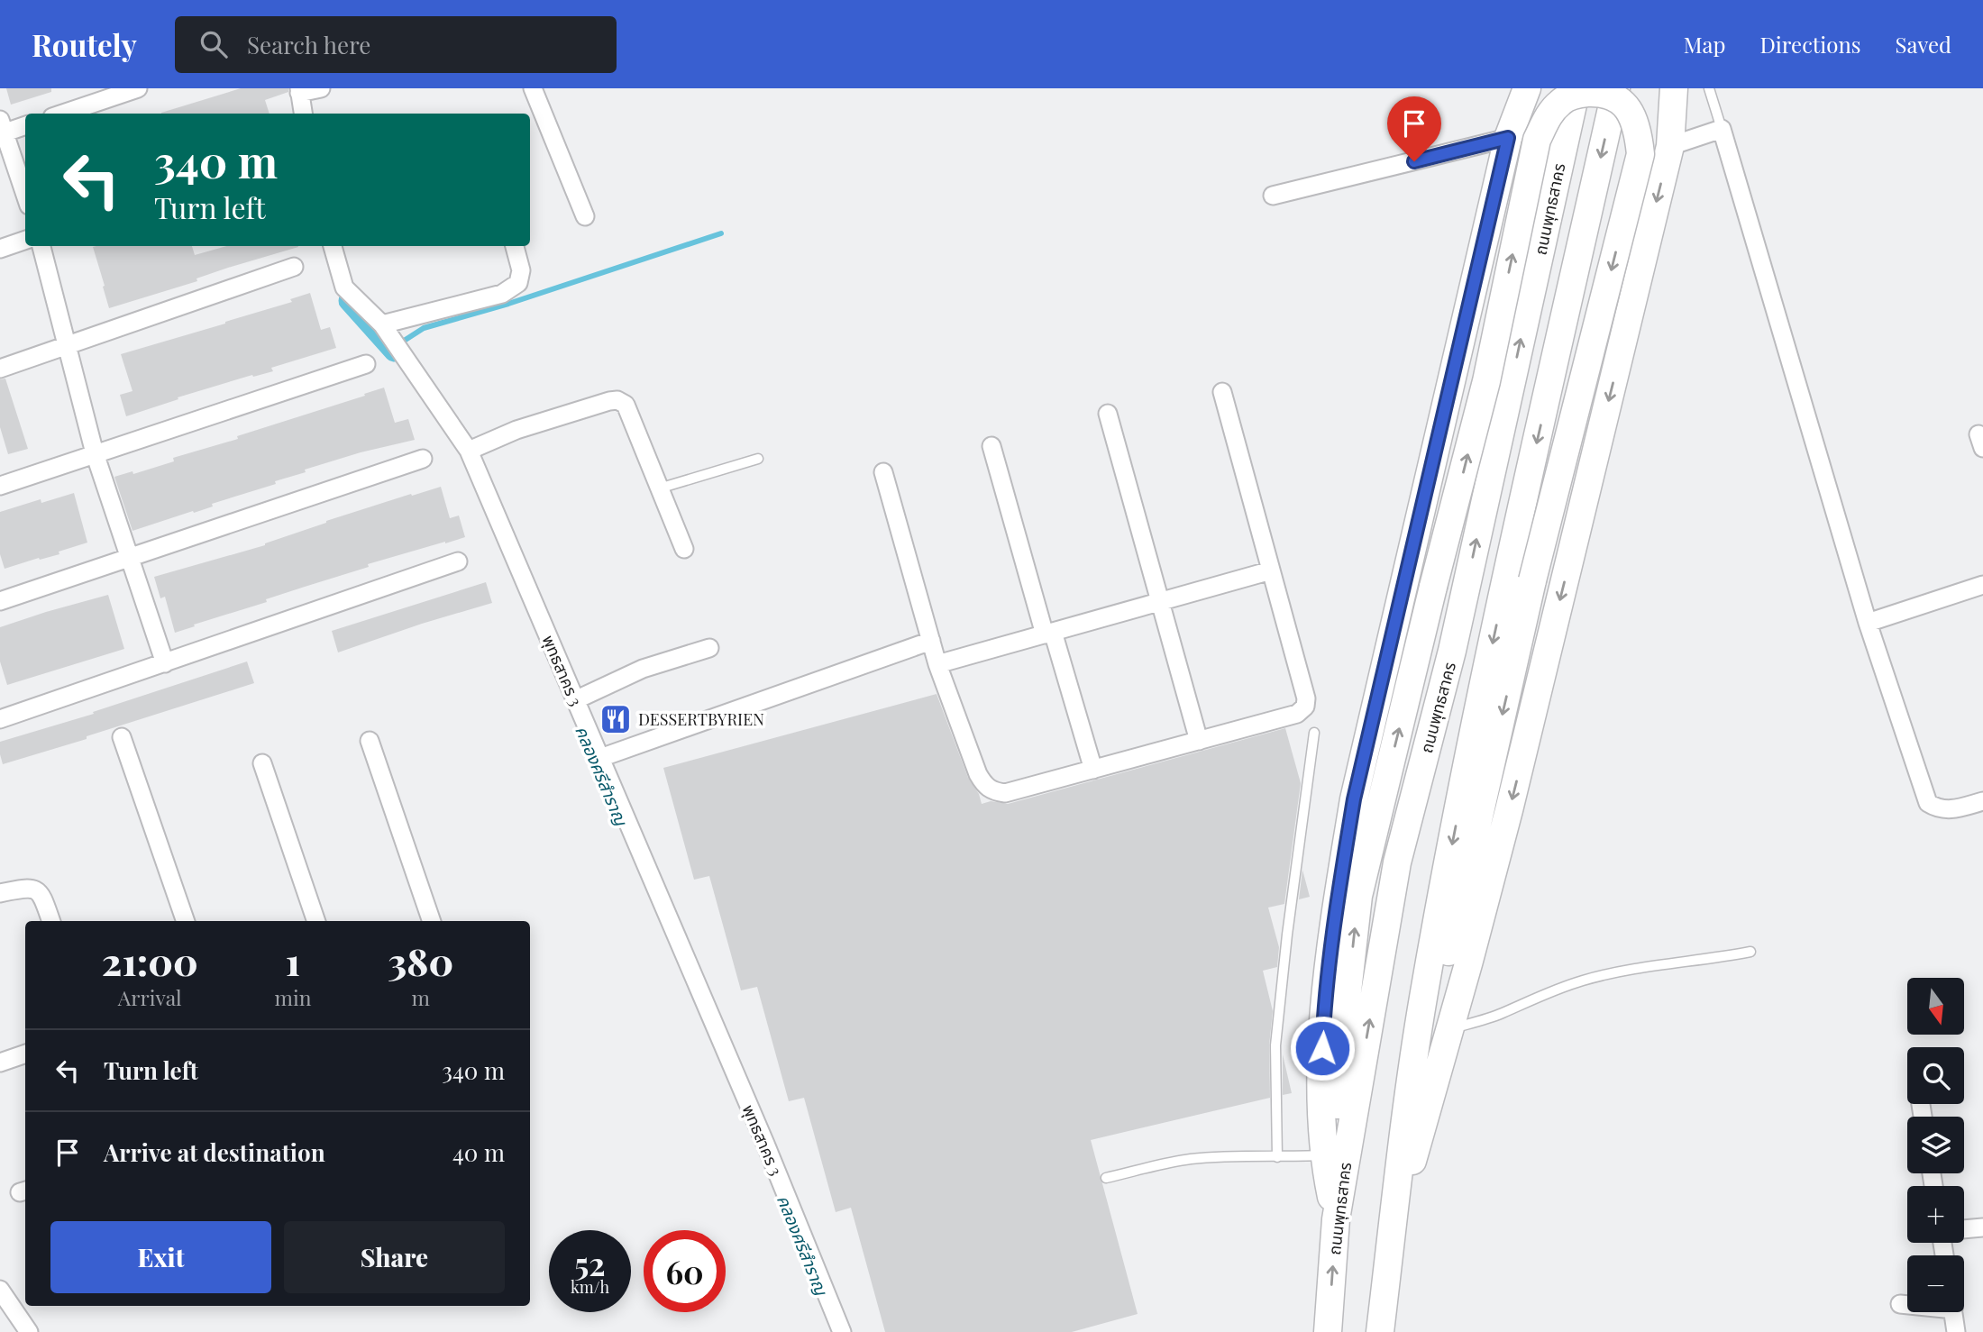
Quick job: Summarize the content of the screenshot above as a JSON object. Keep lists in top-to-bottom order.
{
  "streets": {
    "main road": ["ถนนพุทธสาคร"],
    "street": ["พุทธสาคร 3"]
  },
  "water": ["คลองศรีสำราญ"],
  "places": {
    "restaurant": ["DESSERTBYRIEN"]
  },
  "north": "bottom",
  "page": {
    "header": "Routely",
    "search": "Search here",
    "nav": ["Map", "Directions", "Saved"],
    "turn": ["340 m", "Turn left"],
    "eta": [
      "21:00",
      "Arrival",
      "1",
      "min",
      "380",
      "m"
    ],
    "map_buttons": ["+", "−"],
    "list": [
      {
        "name": "Turn left",
        "value": "340 m"
      },
      {
        "name": "Arrive at destination",
        "value": "40 m"
      }
    ],
    "buttons": ["Exit", "Share"],
    "speed": "52 km/h",
    "limit": "60"
  }
}
